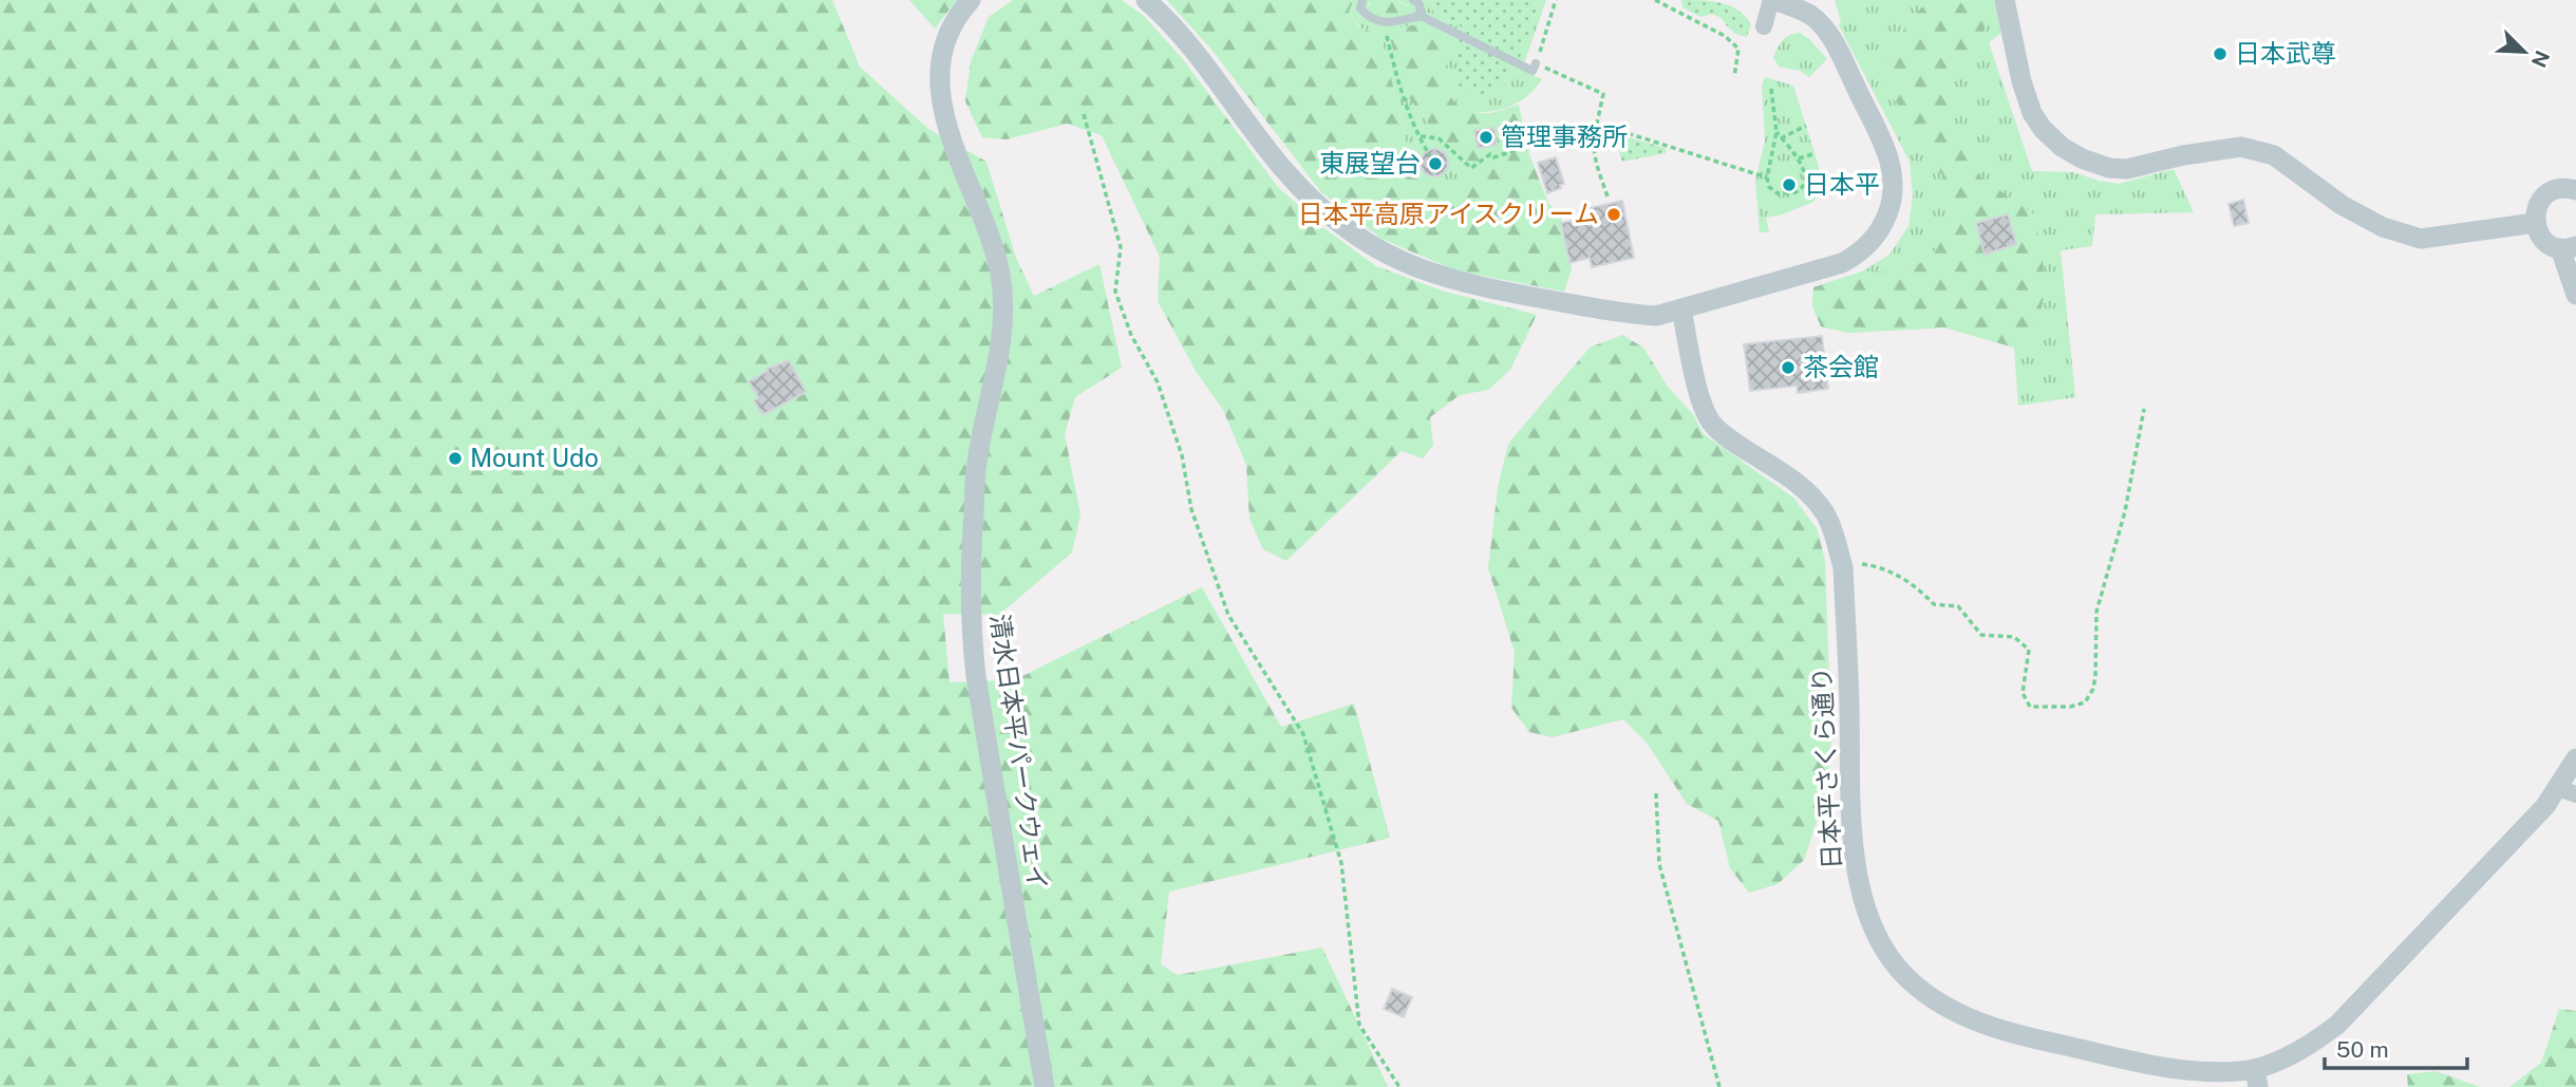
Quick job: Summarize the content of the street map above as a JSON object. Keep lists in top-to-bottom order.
{
  "streets": {
    "street": ["清水日本平パークウェイ", "日本平さくら通り"]
  },
  "places": [
    "日本武尊",
    "管理事務所",
    "東展望台",
    "日本平",
    "日本平高原アイスクリーム",
    "茶会館",
    "Mount Udo"
  ],
  "scale_bar": "50 m",
  "north": "bottom right"
}
